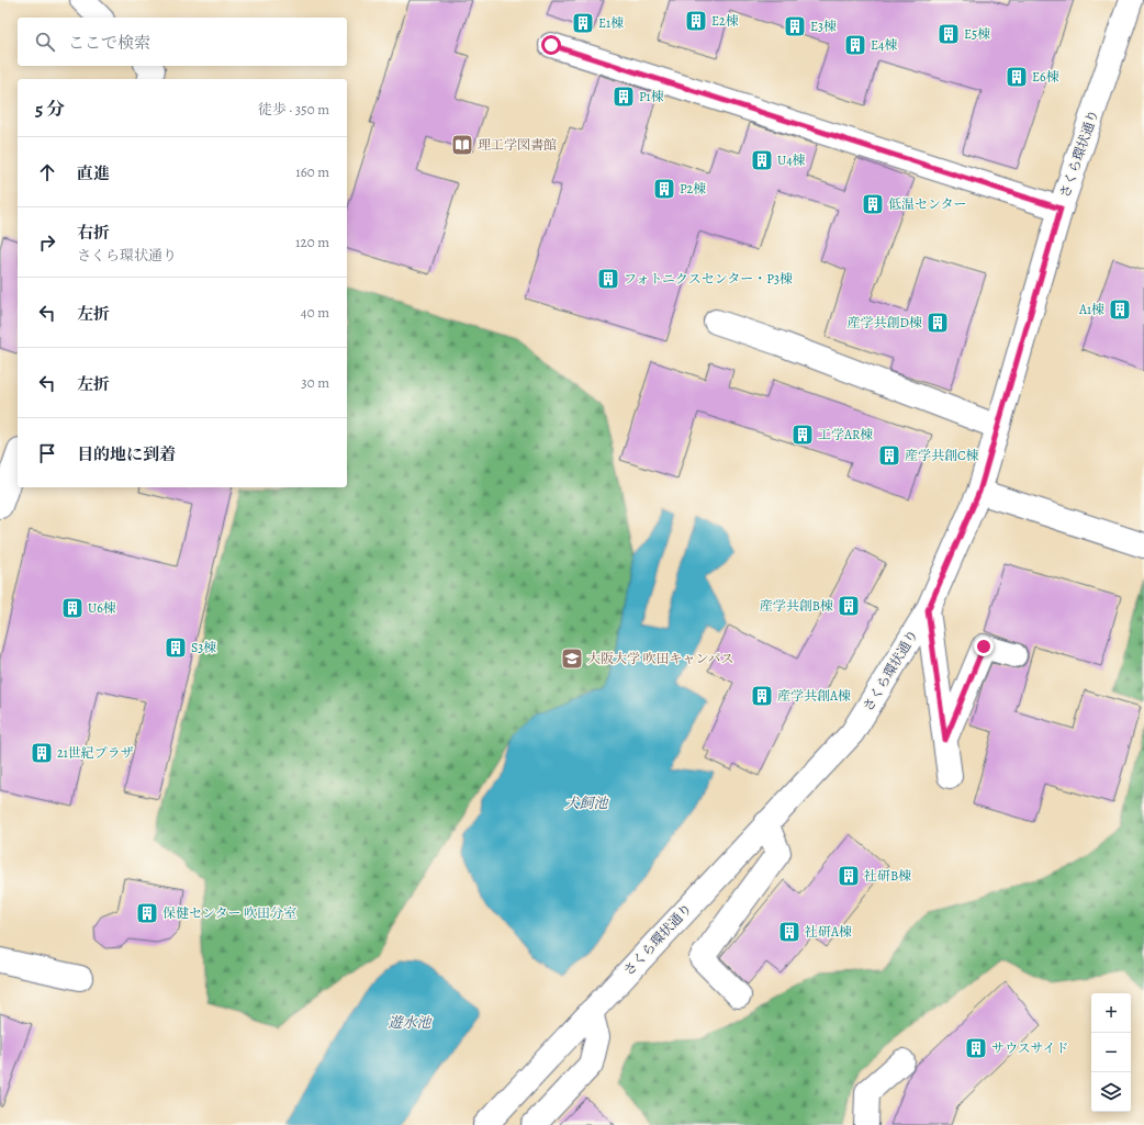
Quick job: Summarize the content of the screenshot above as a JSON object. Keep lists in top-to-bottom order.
{
  "streets": {
    "lane": ["さくら環状通り"]
  },
  "water": ["犬飼池", "遊水池"],
  "places": {
    "building": [
      "E2棟",
      "E1棟",
      "E3棟",
      "E5棟",
      "E4棟",
      "E6棟",
      "P1棟",
      "U4棟",
      "P2棟",
      "低温センター",
      "フォトニクスセンター・P3棟",
      "A1棟",
      "産学共創D棟",
      "工学AR棟",
      "産学共創C棟",
      "産学共創B棟",
      "U6棟",
      "S3棟",
      "産学共創A棟",
      "21世紀プラザ",
      "社研B棟",
      "保健センター 吹田分室",
      "社研A棟",
      "サウスサイド"
    ],
    "library": ["理工学図書館"],
    "school or university": ["大阪大学 吹田キャンパス"]
  },
  "page": {
    "search": "ここで検索",
    "heading": ["5 分", "徒歩 · 350 m"],
    "list": [
      ["直進", "160 m"],
      ["右折", "さくら環状通り", "120 m"],
      ["左折", "40 m"],
      ["左折", "30 m"],
      "目的地に到着"
    ],
    "map_buttons": ["+", "−"]
  }
}
